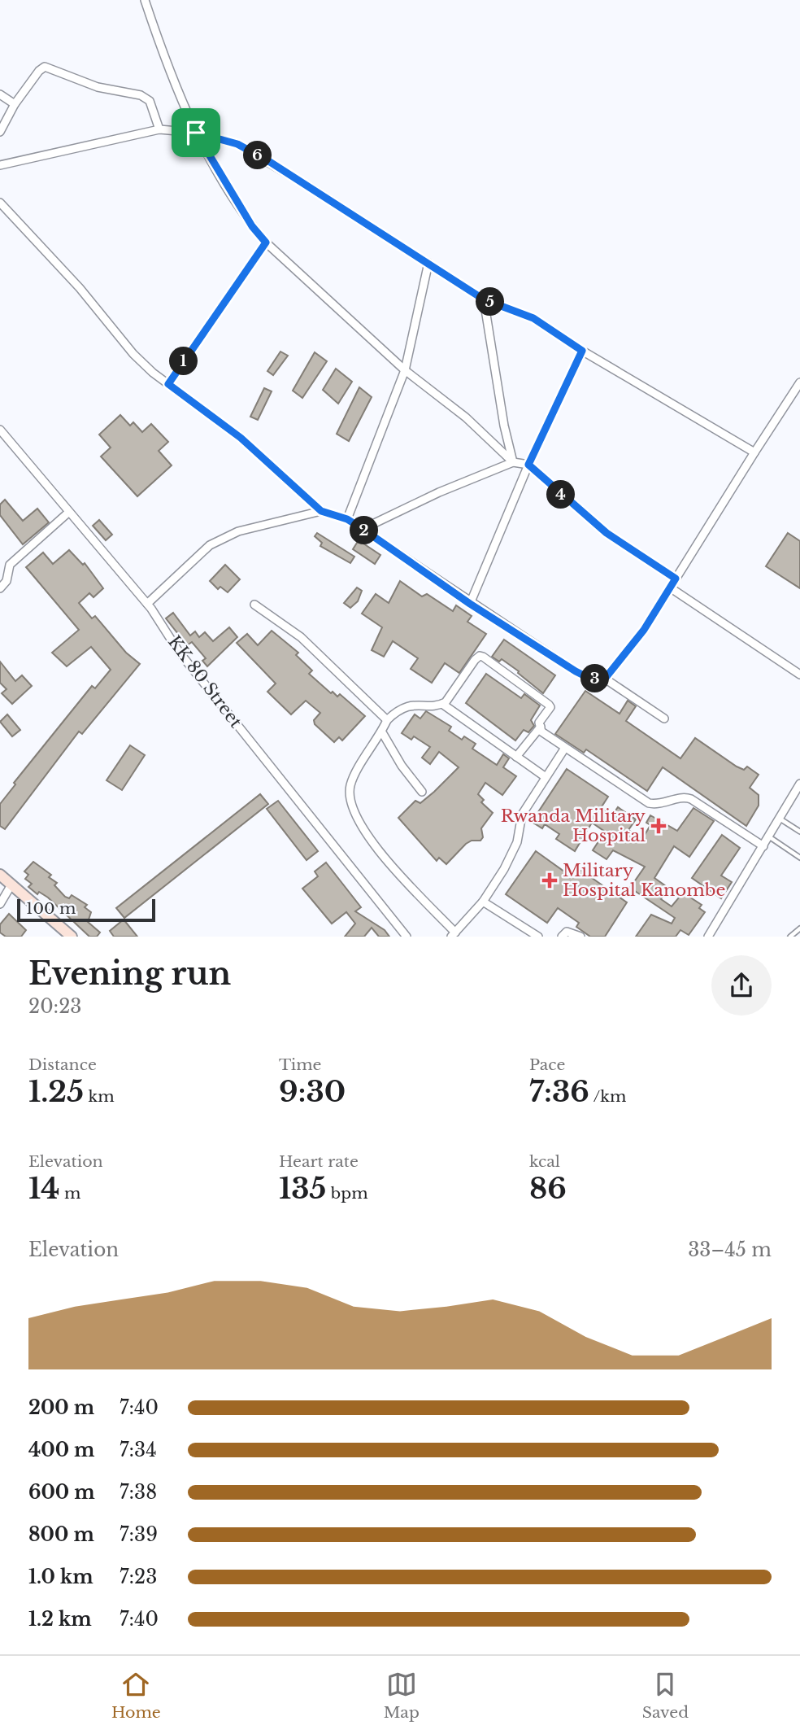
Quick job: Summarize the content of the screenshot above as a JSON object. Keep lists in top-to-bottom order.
{
  "streets": {
    "street": ["KK 80 Street"]
  },
  "places": {
    "health": ["Rwanda Military Hospital", "Military Hospital Kanombe"]
  },
  "scale_bar": "100 m",
  "page": {
    "pins": [
      "6",
      "5",
      "1",
      "4",
      "2",
      "3"
    ],
    "scale": "100 m",
    "heading": ["Evening run", "20:23"],
    "stats": [
      ["Distance", "1.25 km"],
      ["Time", "9:30"],
      ["Pace", "7:36 /km"],
      ["Elevation", "14 m"],
      ["Heart rate", "135 bpm"],
      ["kcal", "86"]
    ],
    "chart": ["Elevation", "33–45 m"],
    "list": [
      {
        "name": "200 m",
        "note": "7:40"
      },
      {
        "name": "400 m",
        "note": "7:34"
      },
      {
        "name": "600 m",
        "note": "7:38"
      },
      {
        "name": "800 m",
        "note": "7:39"
      },
      {
        "name": "1.0 km",
        "note": "7:23"
      },
      {
        "name": "1.2 km",
        "note": "7:40"
      }
    ],
    "tabs": ["Home", "Map", "Saved"]
  }
}
